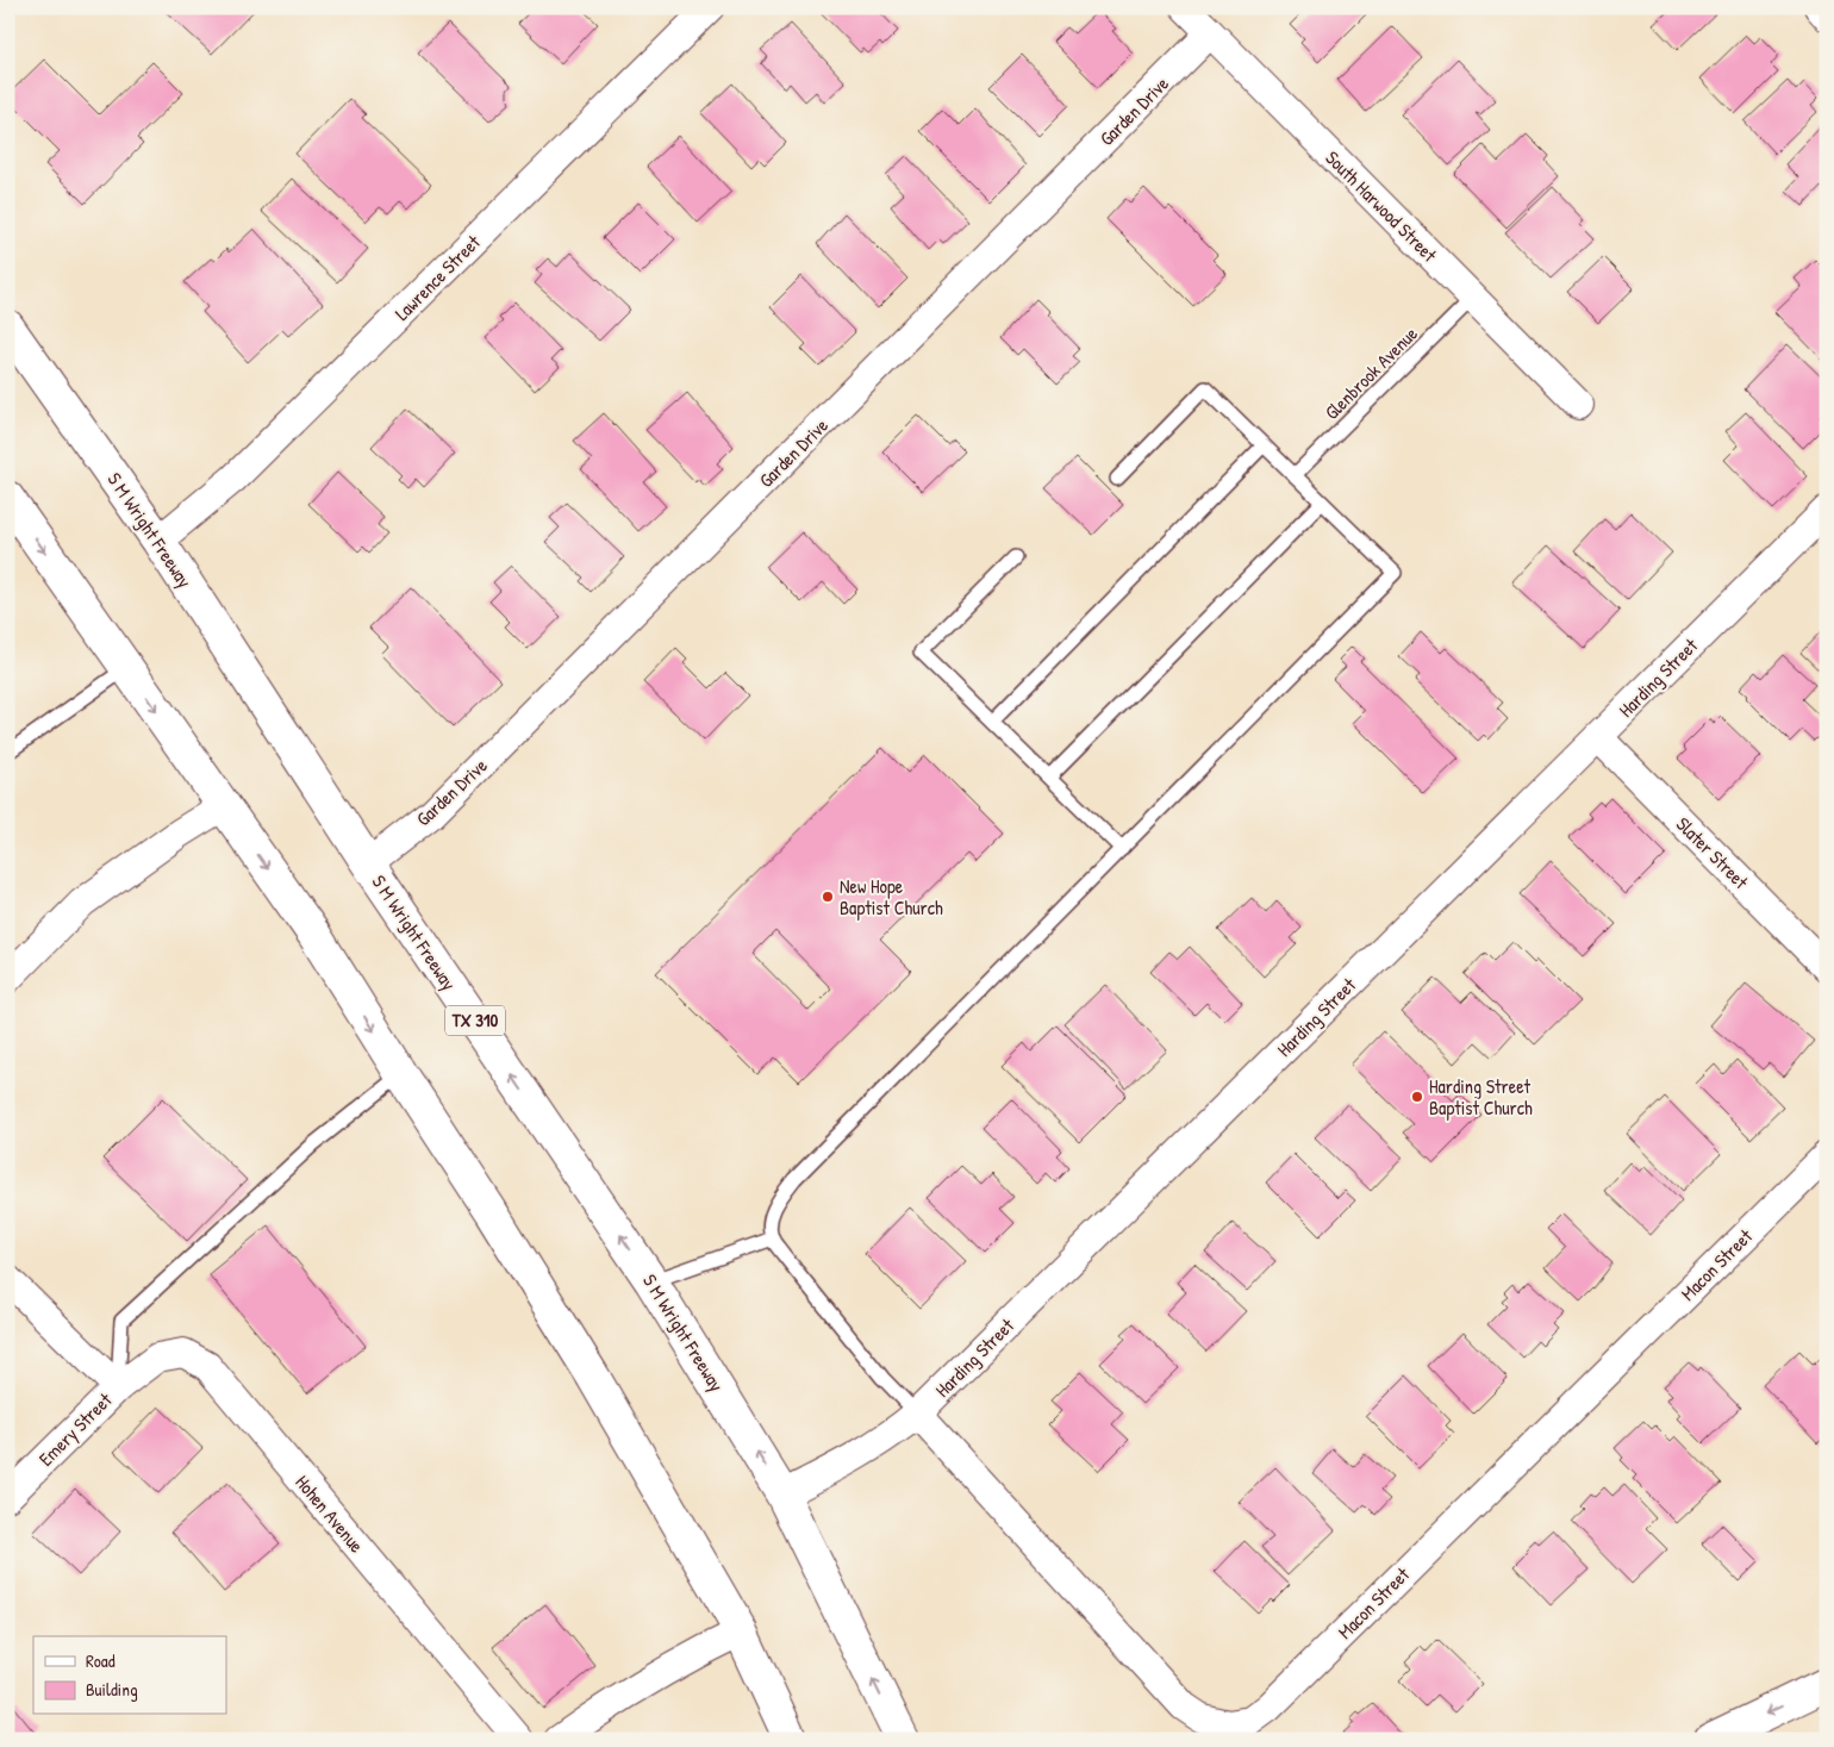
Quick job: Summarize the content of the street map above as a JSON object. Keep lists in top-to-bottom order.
{
  "streets": {
    "main road": ["S M Wright Freeway", "TX 310"],
    "street": [
      "Garden Drive",
      "South Harwood Street",
      "Lawrence Street",
      "Harding Street",
      "Slater Street",
      "Macon Street",
      "Emery Street",
      "Hohen Avenue"
    ],
    "lane": ["Glenbrook Avenue"]
  },
  "crossings": [
    ["Garden Drive", "South Harwood Street"],
    ["Garden Drive", "S M Wright Freeway"],
    ["South Harwood Street", "Glenbrook Avenue"],
    ["Lawrence Street", "S M Wright Freeway"],
    ["S M Wright Freeway", "Harding Street"],
    ["Harding Street", "Slater Street"],
    ["Harding Street", "Macon Street"],
    ["Emery Street", "Hohen Avenue"]
  ],
  "places": ["New Hope Baptist Church", "Harding Street Baptist Church"],
  "legend": ["Road", "Building"]
}
